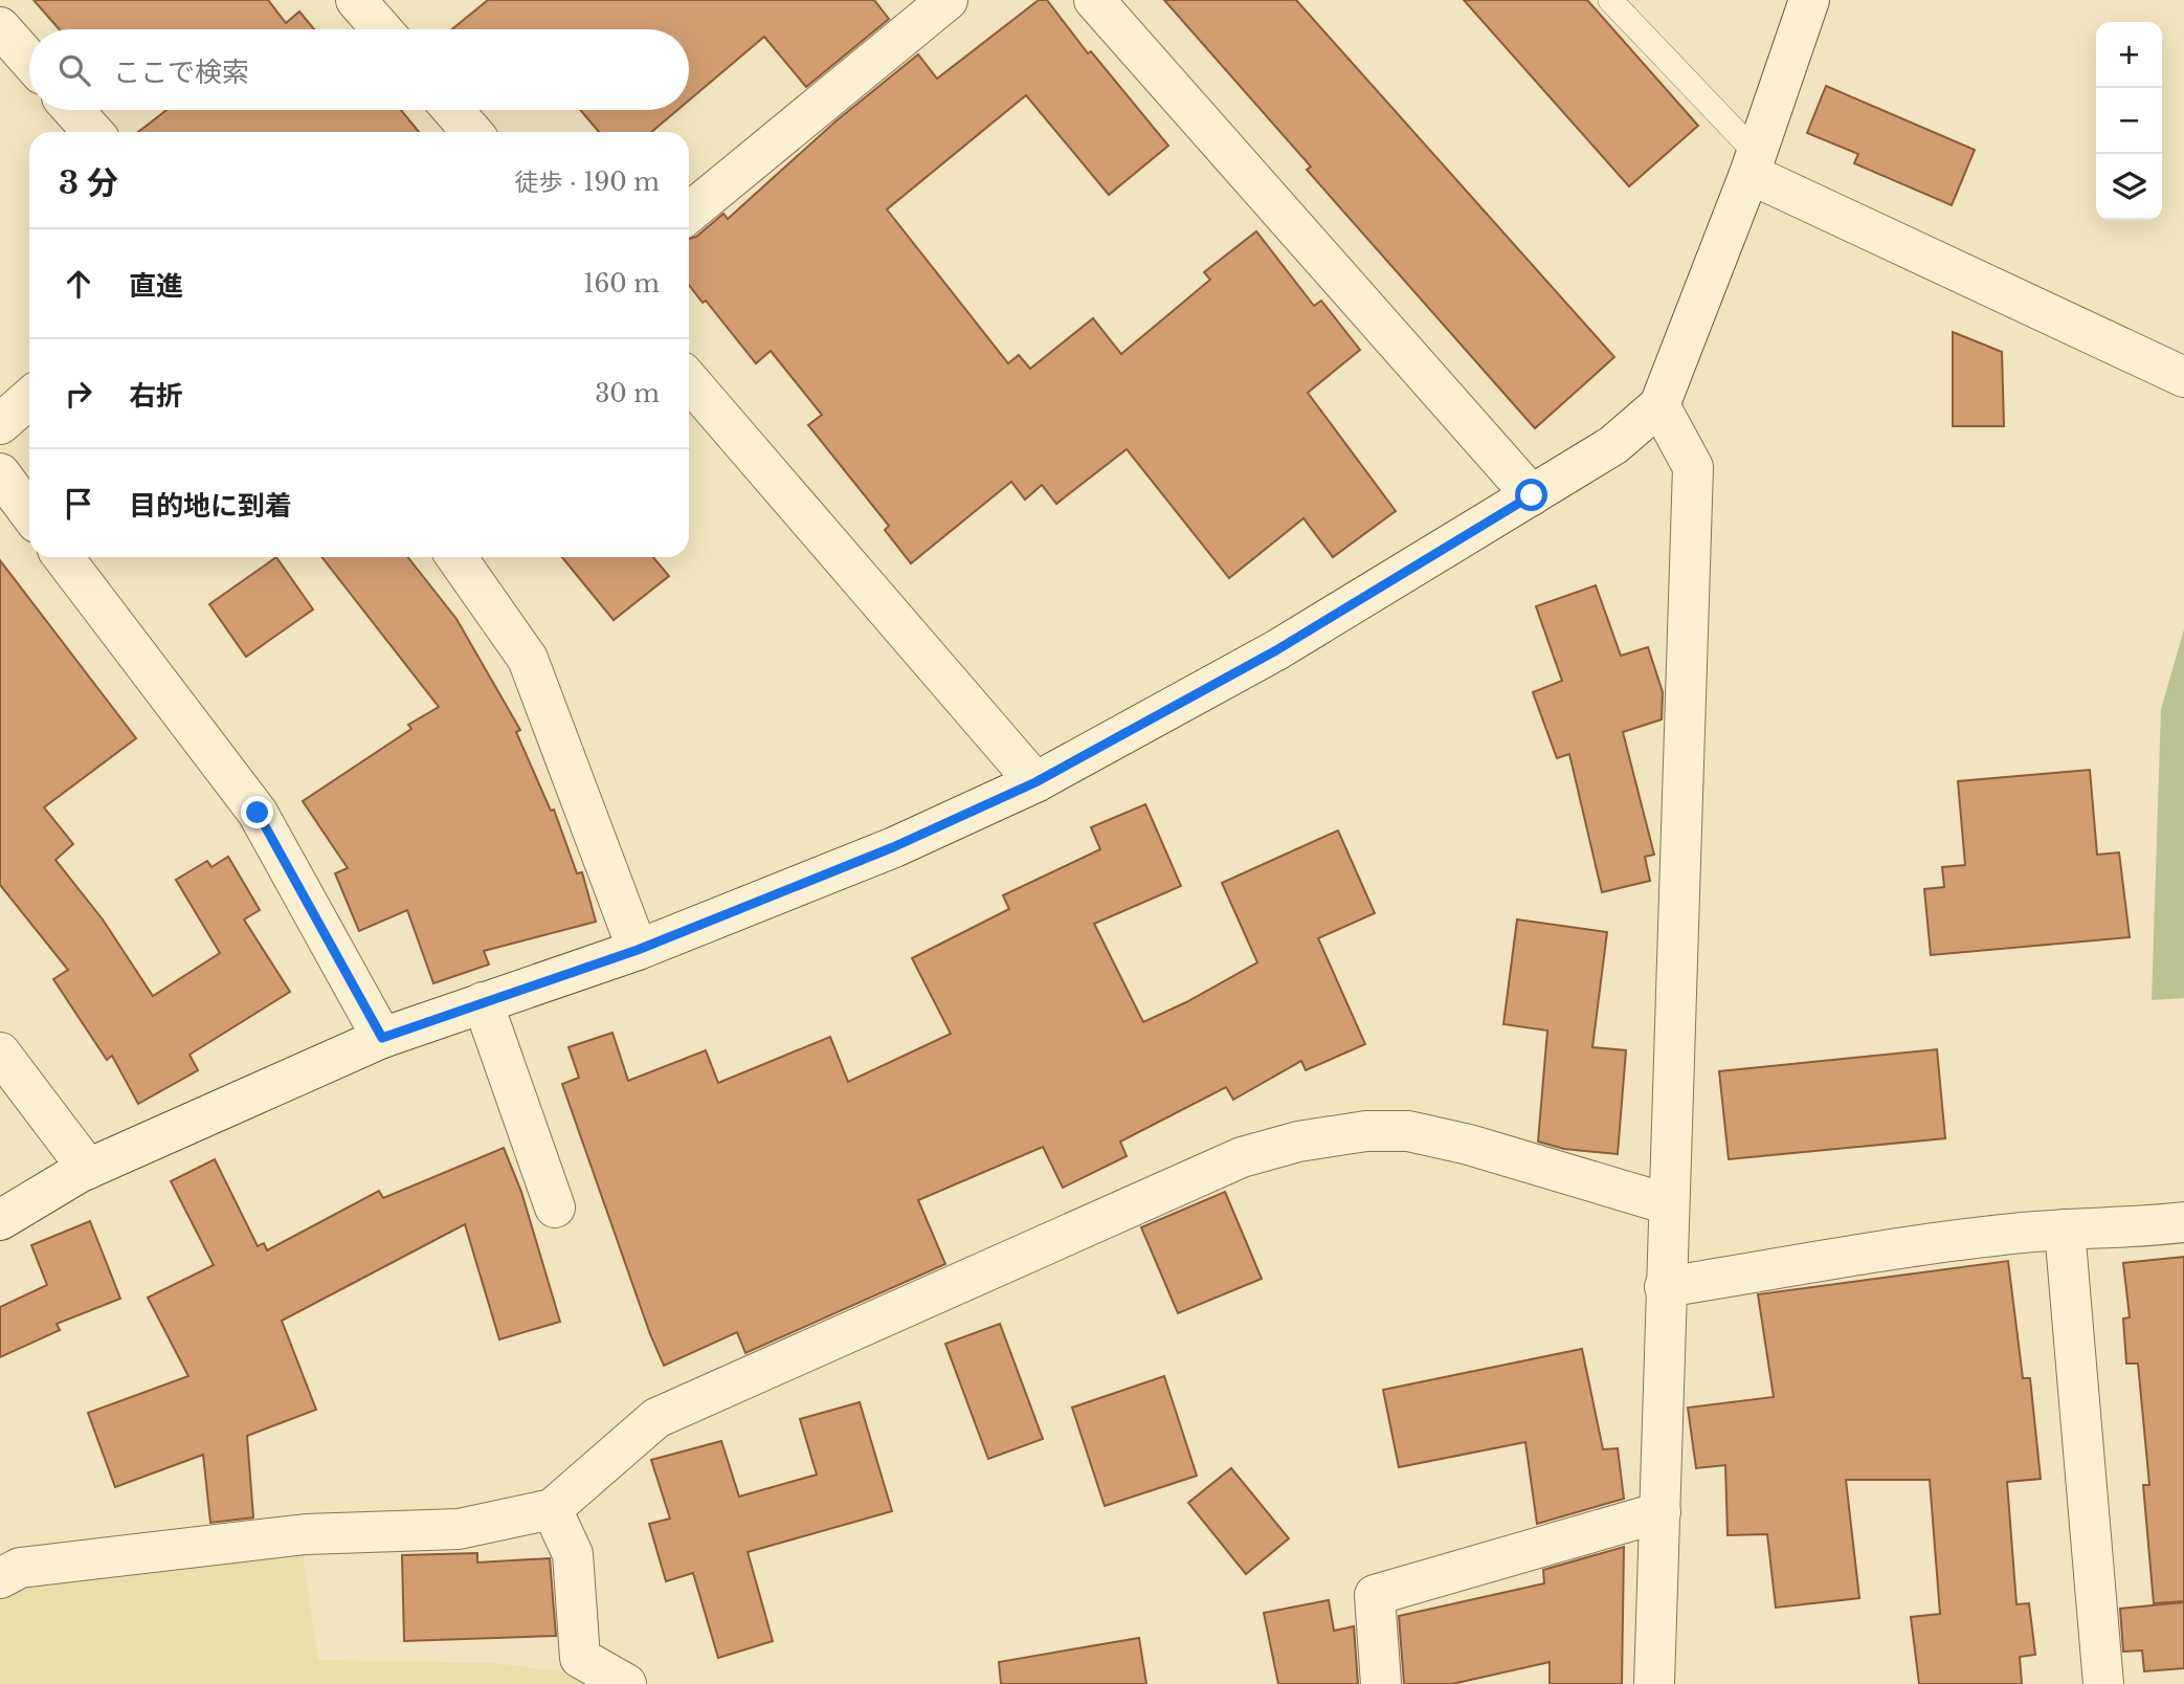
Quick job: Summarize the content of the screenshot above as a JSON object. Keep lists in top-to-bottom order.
{
  "page": {
    "map_buttons": ["+", "−"],
    "search": "ここで検索",
    "heading": ["3 分", "徒歩 · 190 m"],
    "list": [
      ["直進", "160 m"],
      ["右折", "30 m"],
      "目的地に到着"
    ]
  }
}
